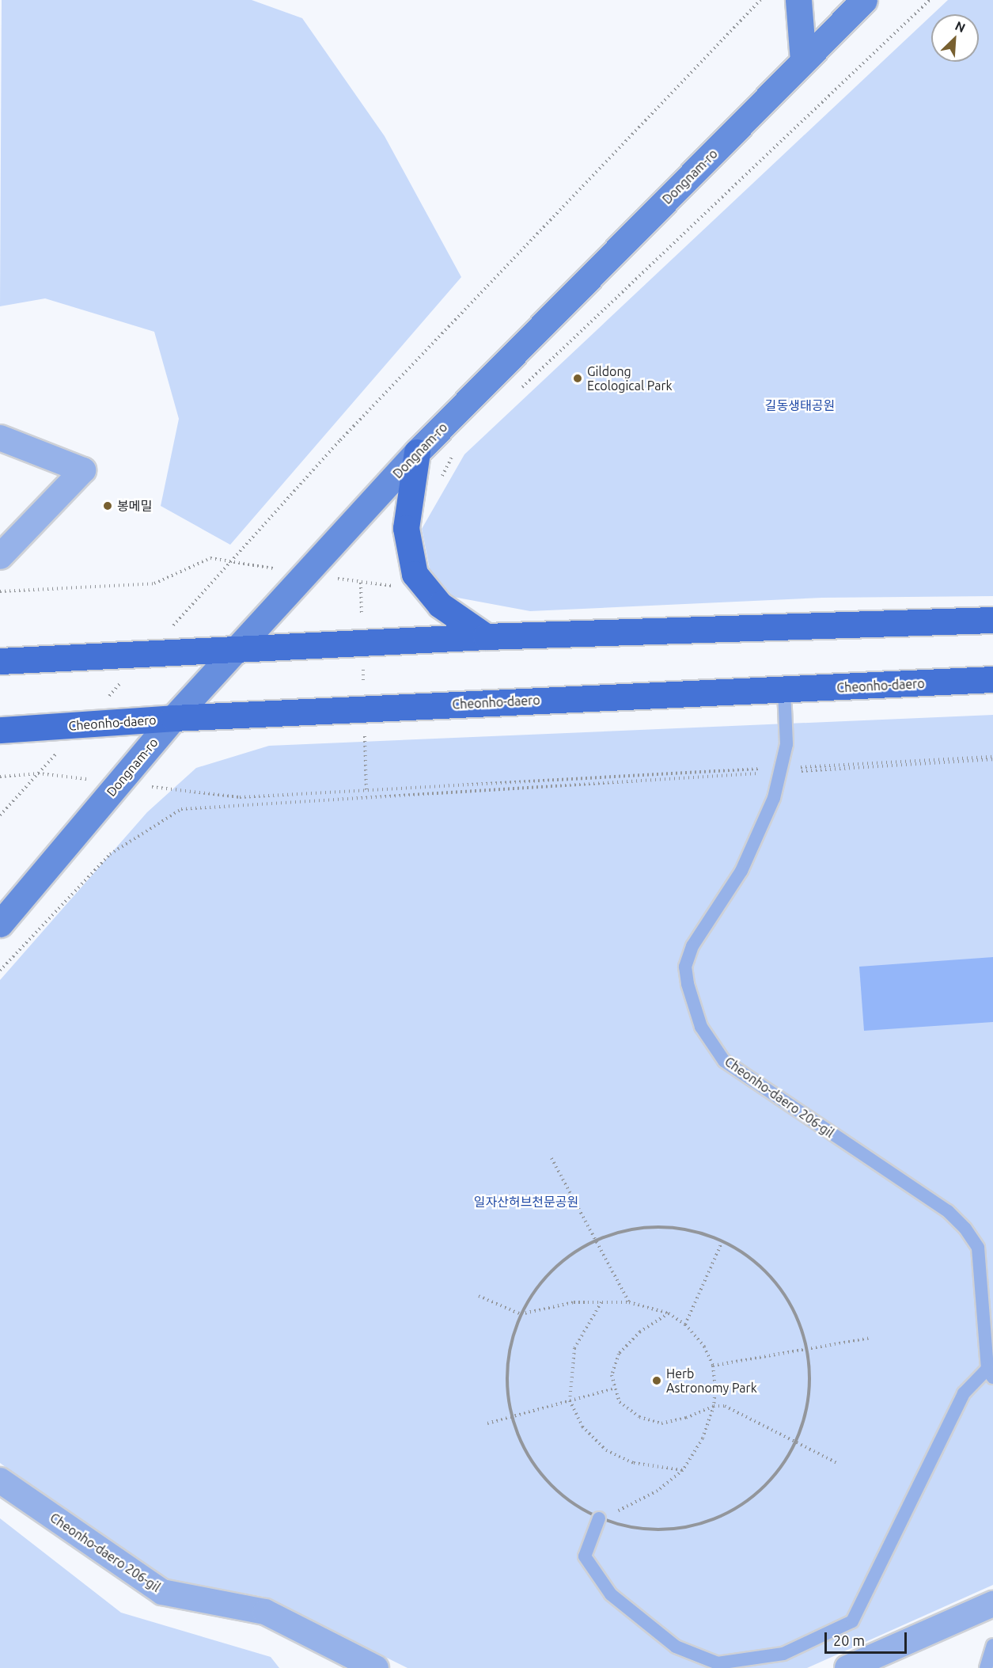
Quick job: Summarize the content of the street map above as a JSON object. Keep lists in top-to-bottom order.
{
  "streets": {
    "main road": ["Dongnam-ro", "Cheonho-daero"],
    "street": ["Cheonho-daero 206-gil"]
  },
  "crossings": [
    ["Dongnam-ro", "Cheonho-daero"],
    ["Cheonho-daero", "Cheonho-daero 206-gil"]
  ],
  "parks": ["길동생태공원", "일자산허브천문공원"],
  "places": ["Gildong Ecological Park", "봉메밀", "Herb Astronomy Park"],
  "scale_bar": "20 m",
  "north": "top right"
}
